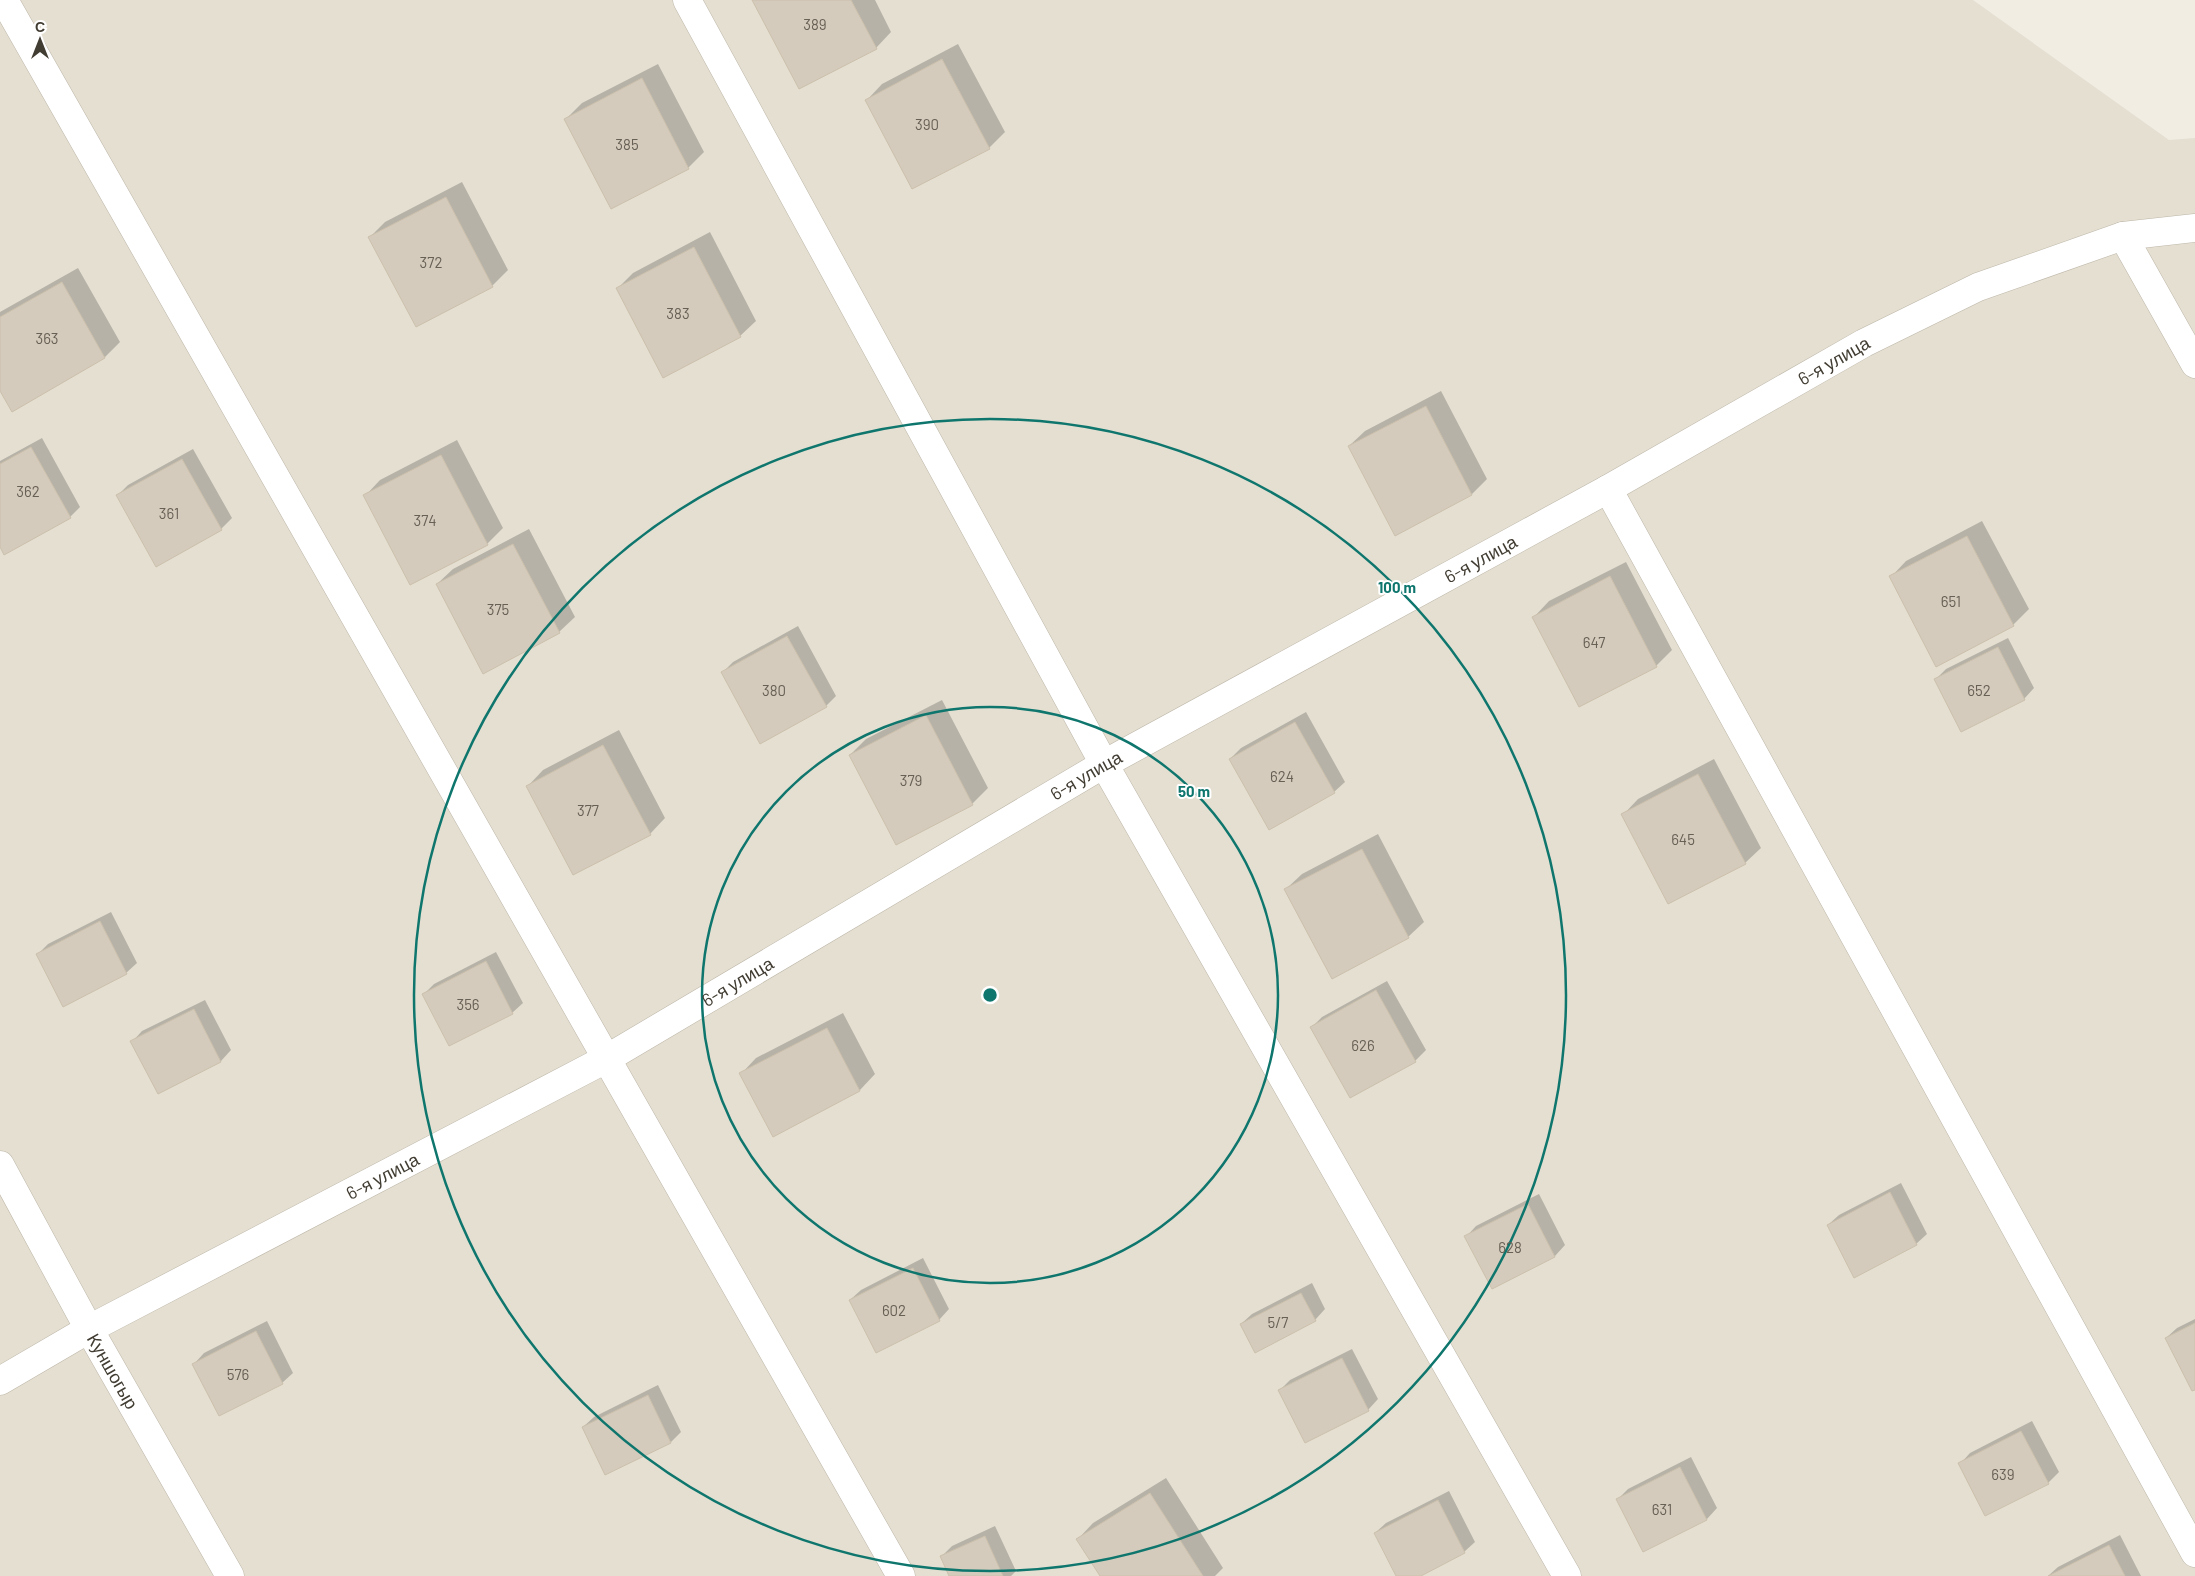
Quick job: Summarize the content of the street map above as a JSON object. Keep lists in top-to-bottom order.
{
  "streets": {
    "street": ["6-я улица", "Куншогыр"]
  },
  "crossings": [
    ["6-я улица", "Куншогыр"]
  ],
  "house_numbers": [
    "389",
    "390",
    "385",
    "372",
    "383",
    "363",
    "362",
    "361",
    "374",
    "651",
    "375",
    "647",
    "380",
    "652",
    "624",
    "379",
    "377",
    "645",
    "356",
    "626",
    "628",
    "602",
    "5/7",
    "576",
    "639",
    "631"
  ],
  "north": "top",
  "rings": ["100 m", "50 m"]
}
